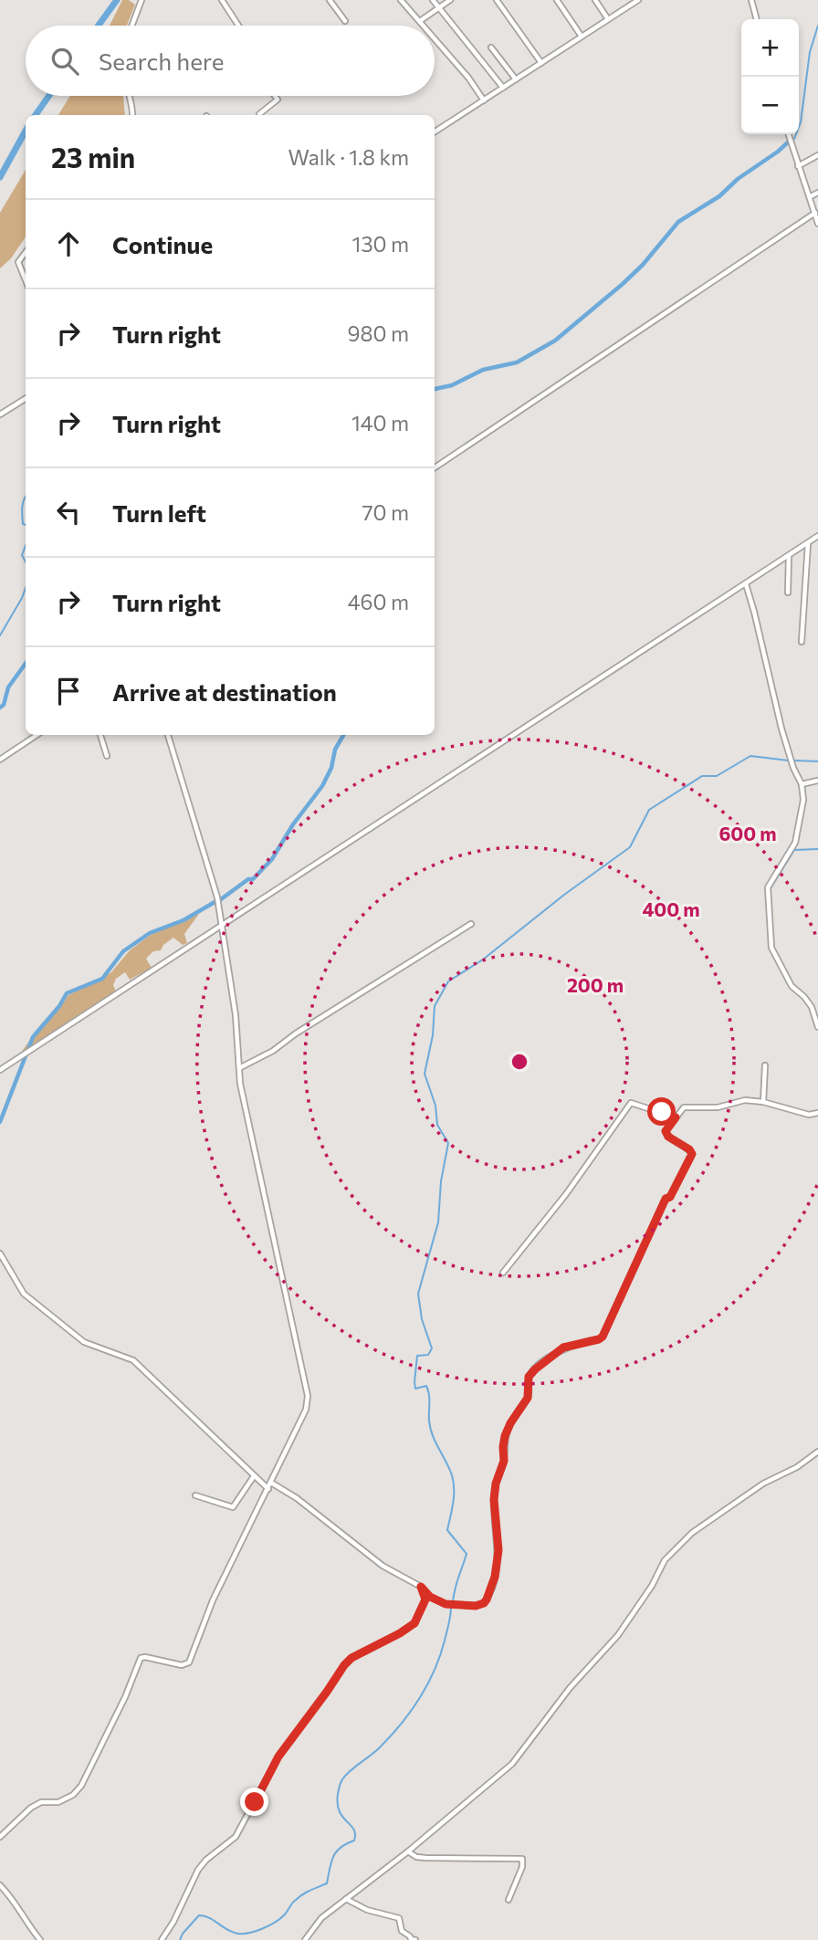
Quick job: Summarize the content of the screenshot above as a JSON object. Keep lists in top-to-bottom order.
{
  "page": {
    "map_buttons": ["+", "−"],
    "search": "Search here",
    "heading": ["23 min", "Walk · 1.8 km"],
    "list": [
      ["Continue", "130 m"],
      ["Turn right", "980 m"],
      ["Turn right", "140 m"],
      ["Turn left", "70 m"],
      ["Turn right", "460 m"],
      "Arrive at destination"
    ]
  },
  "rings": ["600 m", "400 m", "200 m"]
}
